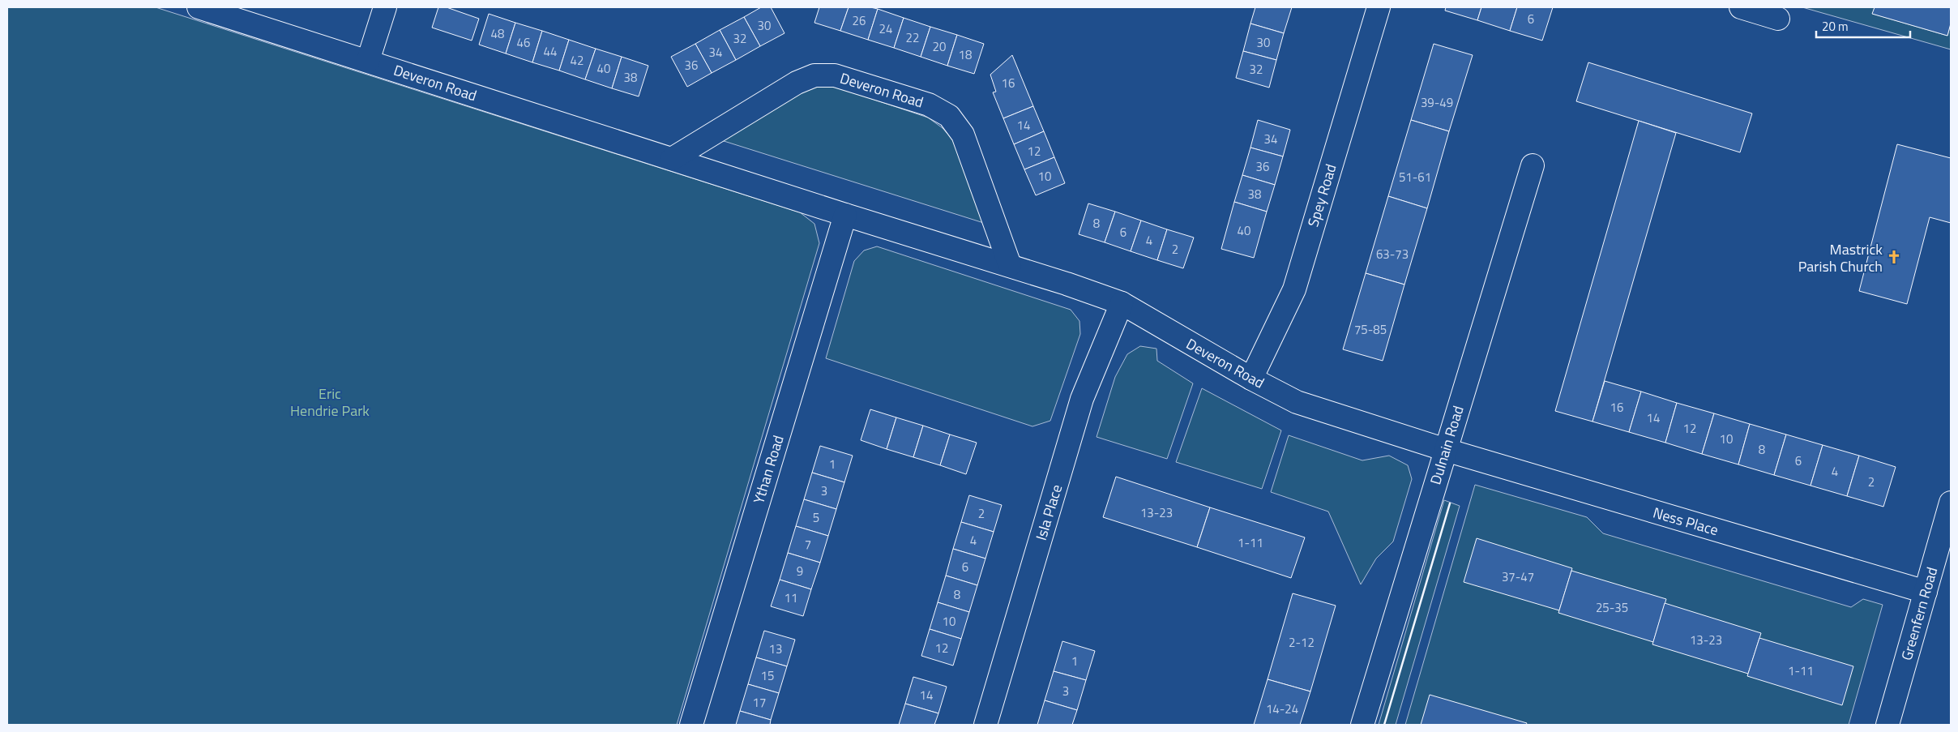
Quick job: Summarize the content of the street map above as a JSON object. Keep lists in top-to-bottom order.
{
  "streets": {
    "street": [
      "Deveron Road",
      "Spey Road",
      "Dulnain Road",
      "Ythan Road",
      "Isla Place",
      "Ness Place",
      "Greenfern Road"
    ]
  },
  "crossings": [
    ["Deveron Road", "Spey Road"],
    ["Deveron Road", "Dulnain Road"],
    ["Deveron Road", "Ythan Road"],
    ["Deveron Road", "Isla Place"],
    ["Deveron Road", "Ness Place"],
    ["Dulnain Road", "Ness Place"],
    ["Ness Place", "Greenfern Road"]
  ],
  "parks": ["Eric Hendrie Park"],
  "places": {
    "church": ["Mastrick Parish Church"]
  },
  "house_numbers": [
    "6",
    "26",
    "30",
    "24",
    "48",
    "22",
    "32",
    "46",
    "30",
    "20",
    "44",
    "34",
    "18",
    "42",
    "36",
    "40",
    "32",
    "38",
    "16",
    "39-49",
    "14",
    "34",
    "12",
    "36",
    "10",
    "51-61",
    "38",
    "8",
    "40",
    "6",
    "4",
    "2",
    "63-73",
    "75-85",
    "16",
    "14",
    "12",
    "10",
    "8",
    "6",
    "1",
    "4",
    "2",
    "3",
    "13-23",
    "2",
    "5",
    "4",
    "1-11",
    "7",
    "6",
    "9",
    "37-47",
    "8",
    "11",
    "25-35",
    "10",
    "13-23",
    "2-12",
    "12",
    "13",
    "1",
    "1-11",
    "15",
    "3",
    "14",
    "17",
    "14-24"
  ],
  "scale_bar": "20 m"
}
